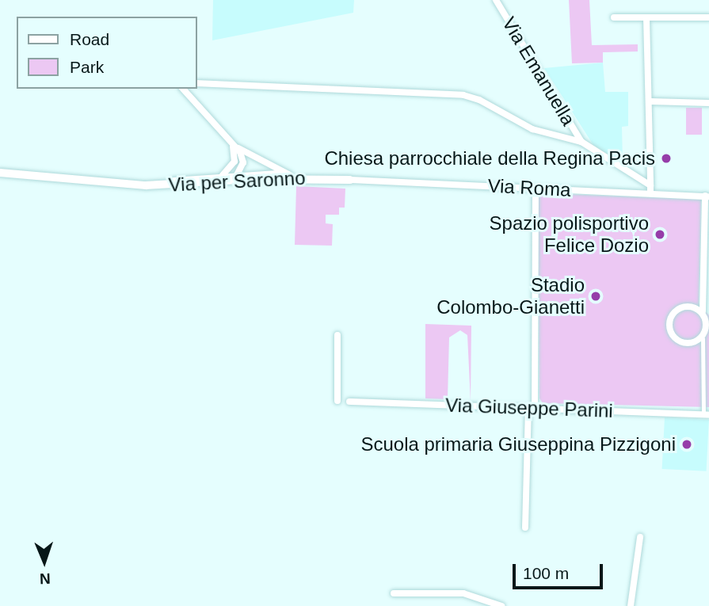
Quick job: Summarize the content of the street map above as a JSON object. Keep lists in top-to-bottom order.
{
  "streets": {
    "street": [
      "Via Emanuella",
      "Via per Saronno",
      "Via Roma",
      "Via Giuseppe Parini"
    ]
  },
  "crossings": [
    ["Via per Saronno", "Via Roma"]
  ],
  "places": [
    "Chiesa parrocchiale della Regina Pacis",
    "Spazio polisportivo Felice Dozio",
    "Stadio Colombo-Gianetti",
    "Scuola primaria Giuseppina Pizzigoni"
  ],
  "legend": ["Road", "Park"],
  "scale_bar": "100 m",
  "north": "bottom"
}
